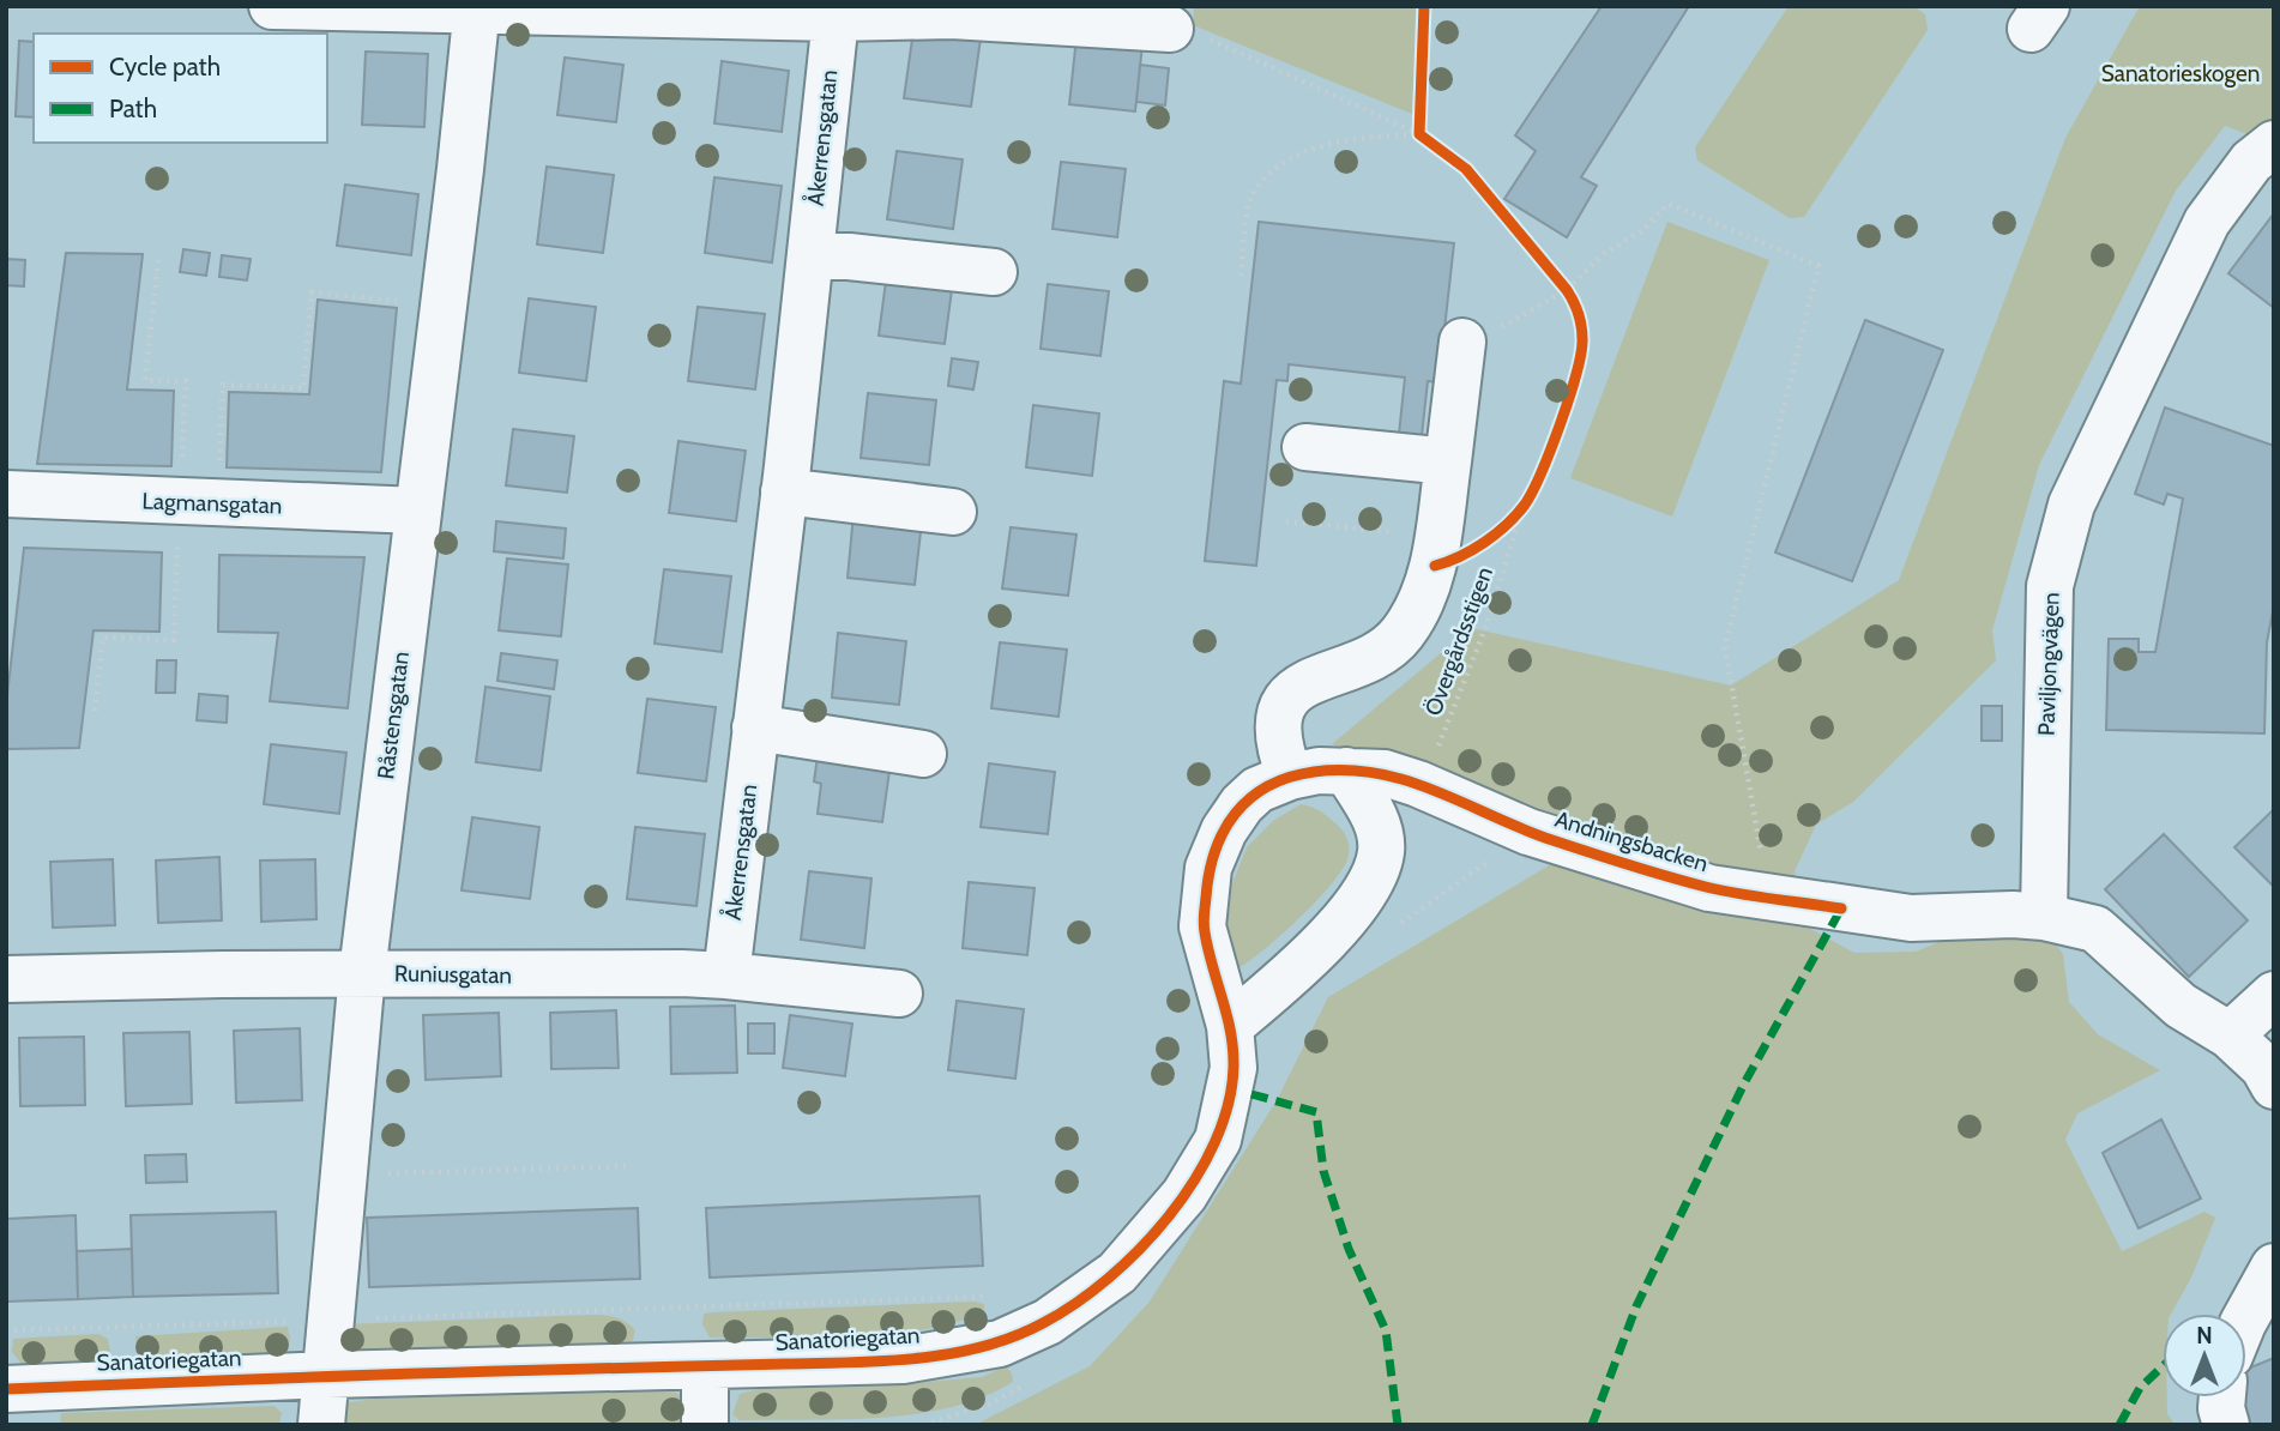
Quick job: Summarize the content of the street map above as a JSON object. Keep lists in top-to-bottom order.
{
  "streets": {
    "street": [
      "Åkerrensgatan",
      "Lagmansgatan",
      "Paviljongvägen",
      "Råstensgatan",
      "Andningsbacken",
      "Runiusgatan",
      "Sanatoriegatan"
    ],
    "cycle path": ["Övergårdsstigen"]
  },
  "crossings": [
    ["Åkerrensgatan", "Runiusgatan"],
    ["Lagmansgatan", "Råstensgatan"],
    ["Övergårdsstigen", "Andningsbacken"],
    ["Övergårdsstigen", "Sanatoriegatan"],
    ["Paviljongvägen", "Andningsbacken"],
    ["Råstensgatan", "Runiusgatan"],
    ["Råstensgatan", "Sanatoriegatan"],
    ["Andningsbacken", "Sanatoriegatan"]
  ],
  "parks": ["Sanatorieskogen"],
  "legend": ["Cycle path", "Path"],
  "north": "top"
}
